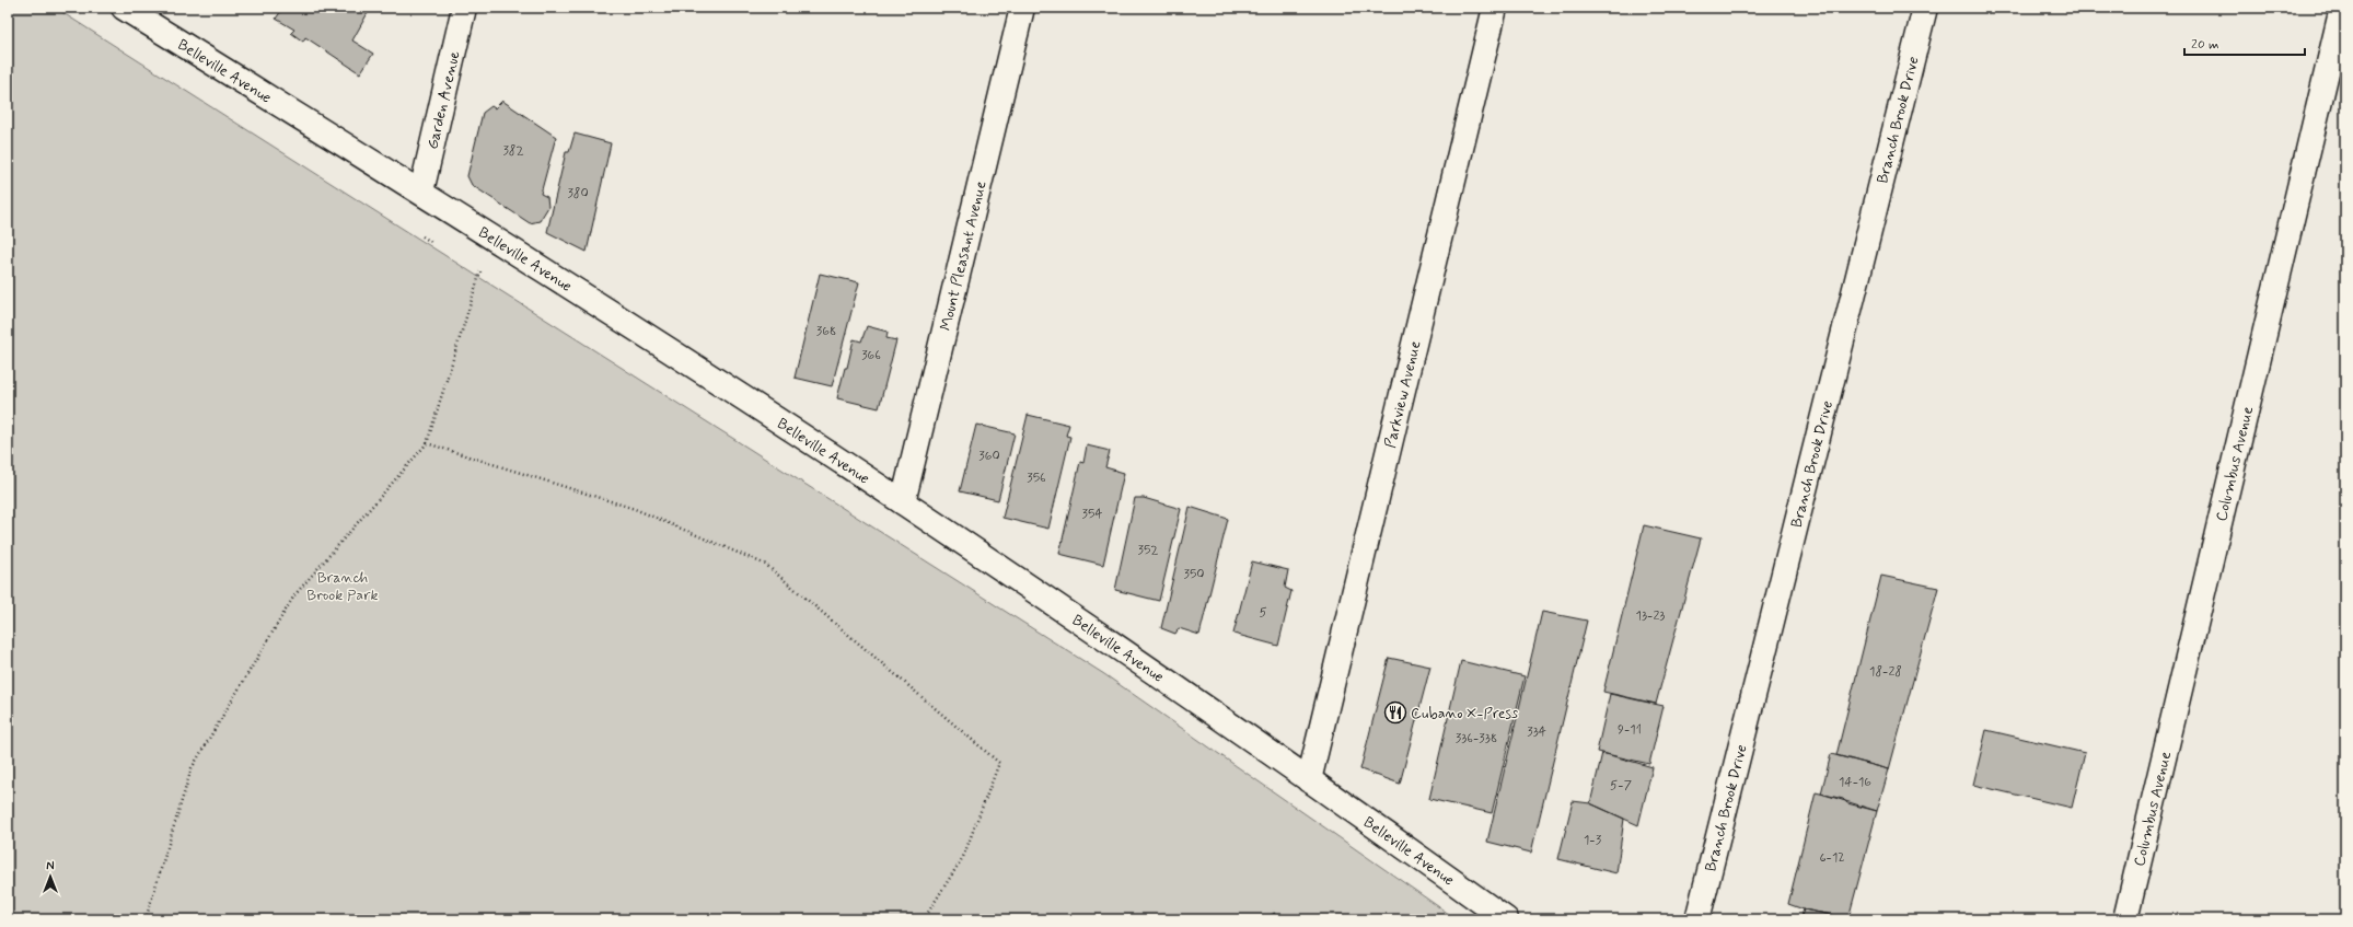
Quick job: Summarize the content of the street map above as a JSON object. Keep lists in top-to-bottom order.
{
  "streets": {
    "street": [
      "Belleville Avenue",
      "Garden Avenue",
      "Branch Brook Drive",
      "Mount Pleasant Avenue",
      "Parkview Avenue",
      "Columbus Avenue"
    ]
  },
  "crossings": [
    ["Belleville Avenue", "Garden Avenue"],
    ["Belleville Avenue", "Mount Pleasant Avenue"],
    ["Belleville Avenue", "Parkview Avenue"]
  ],
  "parks": ["Branch Brook Park"],
  "places": {
    "restaurant": ["Cubano X-Press"]
  },
  "house_numbers": [
    "382",
    "380",
    "368",
    "366",
    "360",
    "356",
    "354",
    "352",
    "350",
    "5",
    "13-23",
    "18-28",
    "9-11",
    "334",
    "336-338",
    "14-16",
    "5-7",
    "1-3",
    "6-12"
  ],
  "scale_bar": "20 m",
  "north": "top"
}
